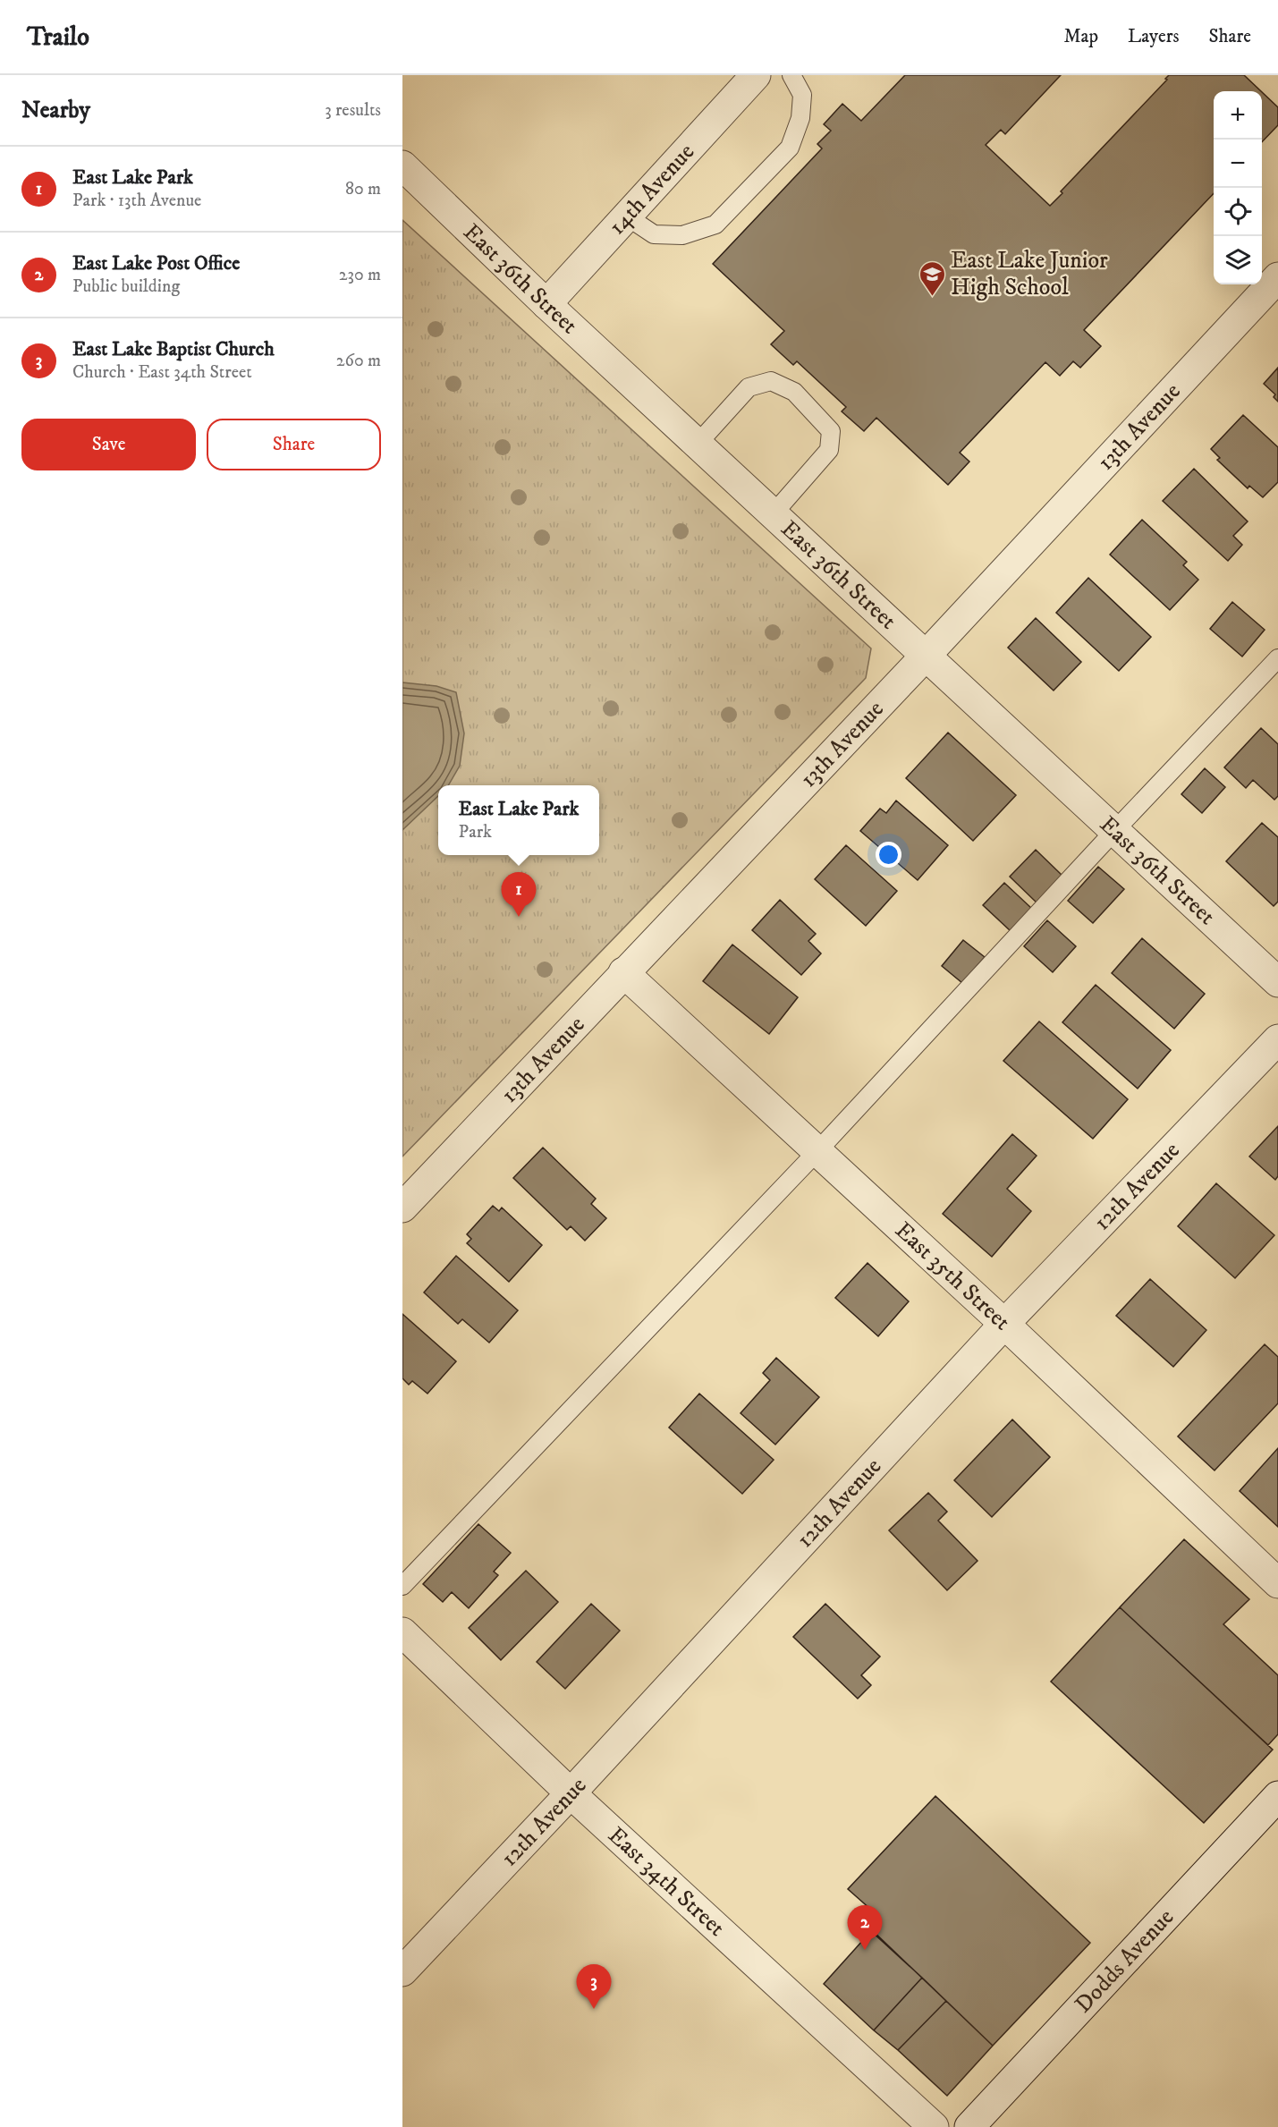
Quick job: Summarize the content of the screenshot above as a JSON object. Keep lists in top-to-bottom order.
{
  "streets": {
    "street": [
      "14th Avenue",
      "East 36th Street",
      "13th Avenue",
      "12th Avenue",
      "East 35th Street",
      "East 34th Street",
      "Dodds Avenue"
    ]
  },
  "crossings": [
    ["14th Avenue", "East 36th Street"],
    ["East 36th Street", "13th Avenue"],
    ["13th Avenue", "East 35th Street"],
    ["12th Avenue", "East 35th Street"],
    ["12th Avenue", "East 34th Street"]
  ],
  "places": {
    "school or university": ["East Lake Junior High School"]
  },
  "page": {
    "header": "Trailo",
    "nav": ["Map", "Layers", "Share"],
    "heading": ["Nearby", "3 results"],
    "map_buttons": ["+", "−"],
    "list": [
      {
        "mark": "1",
        "name": "East Lake Park",
        "note": "Park · 13th Avenue",
        "value": "80 m"
      },
      {
        "mark": "2",
        "name": "East Lake Post Office",
        "note": "Public building",
        "value": "230 m"
      },
      {
        "mark": "3",
        "name": "East Lake Baptist Church",
        "note": "Church · East 34th Street",
        "value": "260 m"
      }
    ],
    "buttons": ["Save", "Share"],
    "popup": ["East Lake Park", "Park"],
    "pins": ["1", "2", "3"]
  }
}
